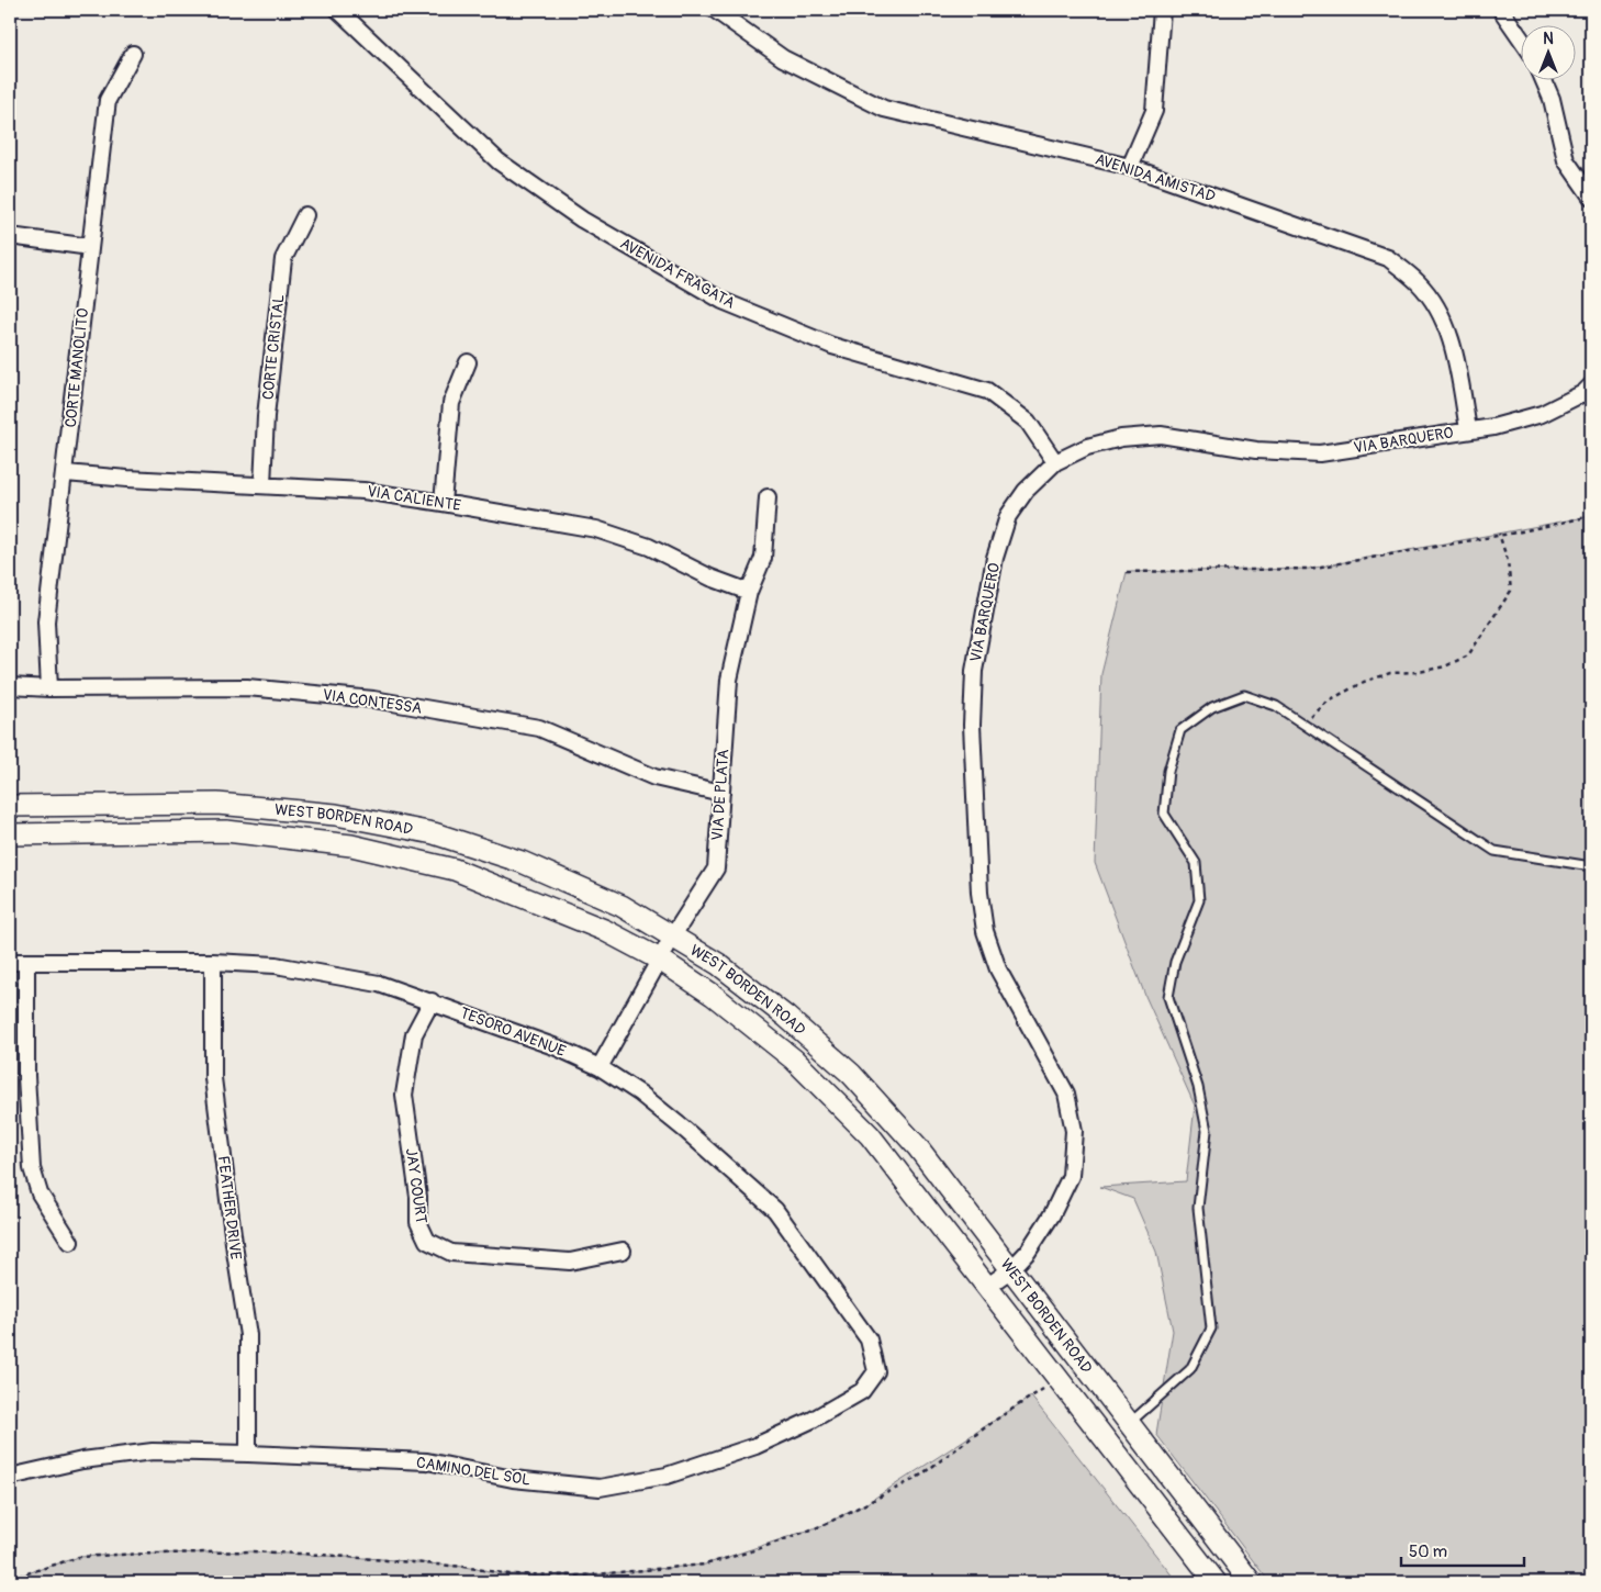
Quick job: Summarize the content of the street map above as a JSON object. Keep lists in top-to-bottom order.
{
  "streets": {
    "main road": ["WEST BORDEN ROAD"],
    "street": [
      "AVENIDA AMISTAD",
      "AVENIDA FRAGATA",
      "CORTE CRISTAL",
      "CORTE MANOLITO",
      "VIA BARQUERO",
      "VIA CALIENTE",
      "VIA CONTESSA",
      "VIA DE PLATA",
      "TESORO AVENUE",
      "JAY COURT",
      "FEATHER DRIVE",
      "CAMINO DEL SOL"
    ]
  },
  "crossings": [
    ["AVENIDA AMISTAD", "VIA BARQUERO"],
    ["AVENIDA FRAGATA", "VIA BARQUERO"],
    ["CORTE CRISTAL", "VIA CALIENTE"],
    ["CORTE MANOLITO", "VIA CALIENTE"],
    ["CORTE MANOLITO", "VIA CONTESSA"],
    ["VIA BARQUERO", "WEST BORDEN ROAD"],
    ["VIA CALIENTE", "VIA DE PLATA"],
    ["VIA CONTESSA", "VIA DE PLATA"],
    ["VIA DE PLATA", "WEST BORDEN ROAD"],
    ["VIA DE PLATA", "TESORO AVENUE"],
    ["TESORO AVENUE", "JAY COURT"],
    ["TESORO AVENUE", "FEATHER DRIVE"],
    ["TESORO AVENUE", "CAMINO DEL SOL"],
    ["FEATHER DRIVE", "CAMINO DEL SOL"]
  ],
  "scale_bar": "50 m",
  "north": "top"
}
